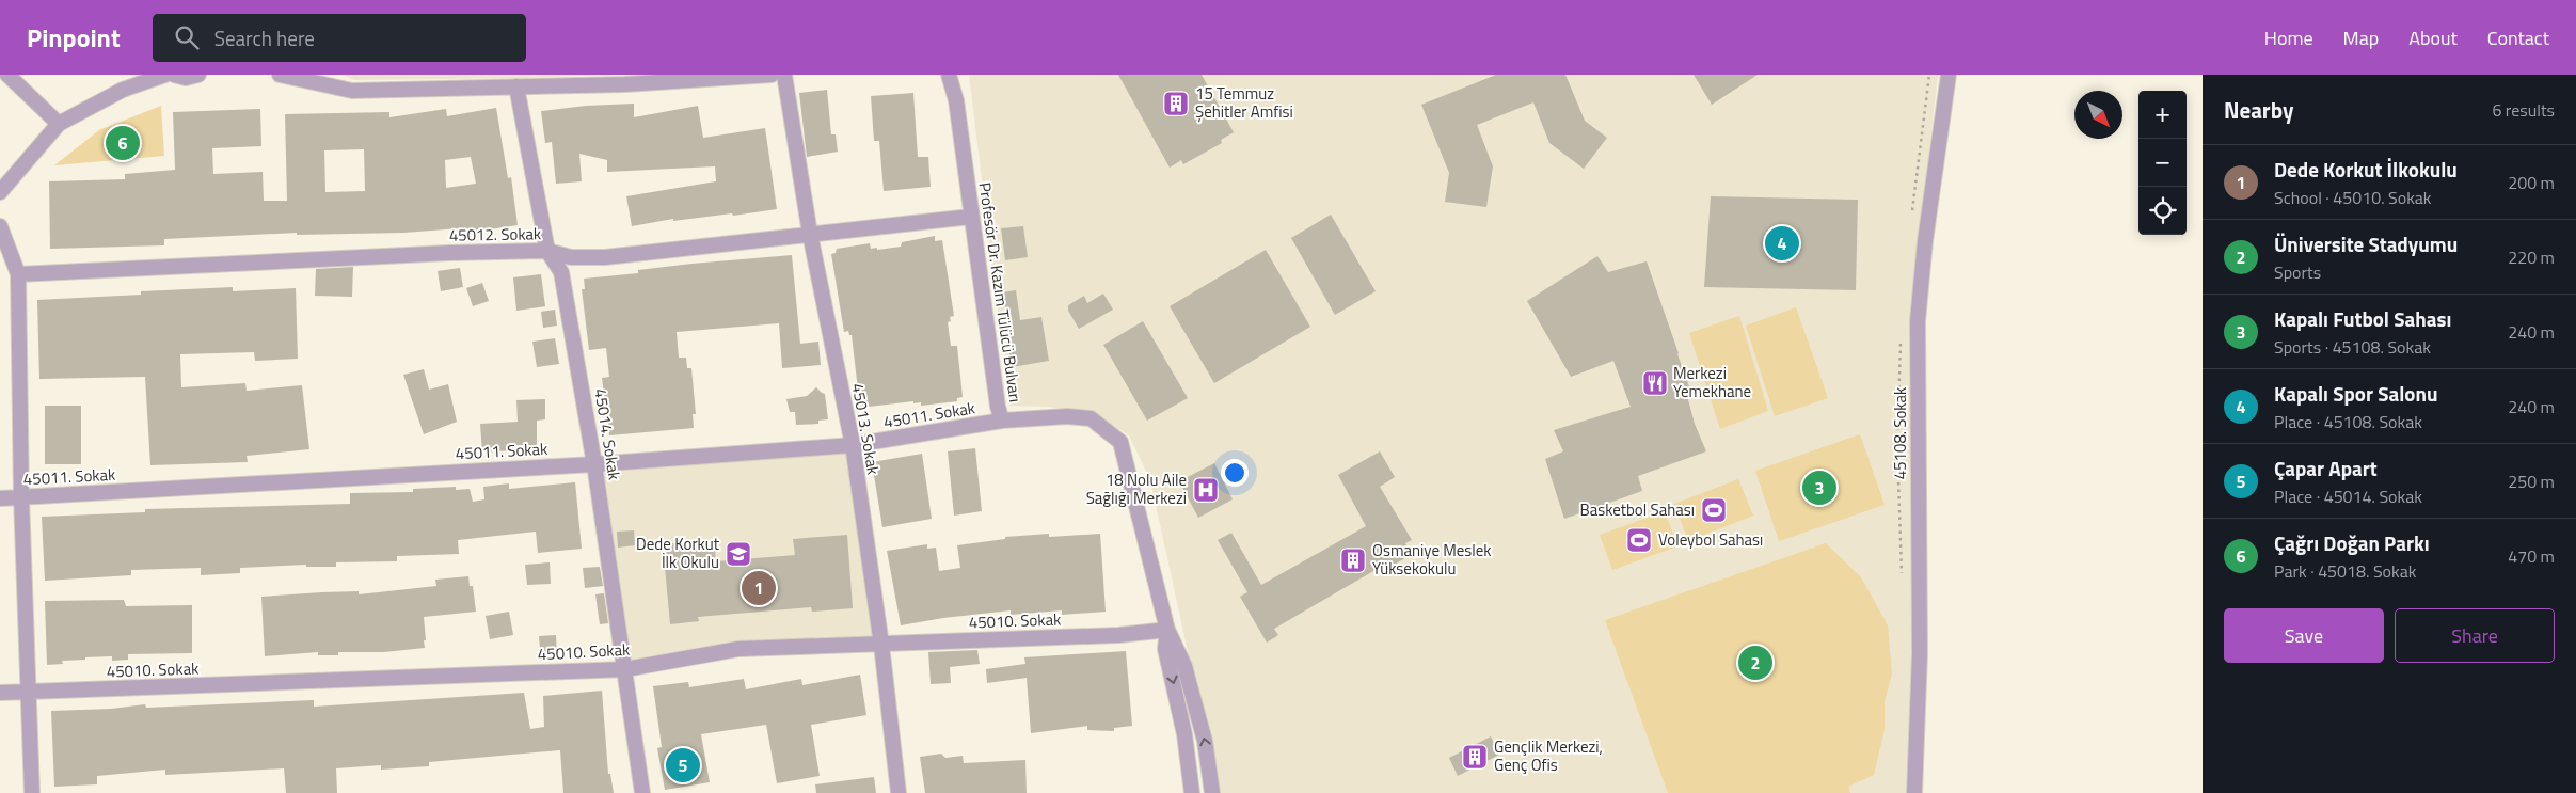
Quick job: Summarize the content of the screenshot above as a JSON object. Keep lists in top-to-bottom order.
{
  "streets": {
    "street": [
      "45012. Sokak",
      "Profesör Dr. Kazım Tülücü Bulvarı",
      "45011. Sokak",
      "45013. Sokak",
      "45108. Sokak",
      "45014. Sokak",
      "45010. Sokak"
    ]
  },
  "crossings": [
    ["45012. Sokak", "Profesör Dr. Kazım Tülücü Bulvarı"],
    ["45012. Sokak", "45013. Sokak"],
    ["45012. Sokak", "45014. Sokak"],
    ["Profesör Dr. Kazım Tülücü Bulvarı", "45011. Sokak"],
    ["Profesör Dr. Kazım Tülücü Bulvarı", "45010. Sokak"],
    ["45011. Sokak", "45013. Sokak"],
    ["45011. Sokak", "45014. Sokak"],
    ["45013. Sokak", "45010. Sokak"],
    ["45014. Sokak", "45010. Sokak"]
  ],
  "places": {
    "building": ["15 Temmuz Şehitler Amfisi", "Osmaniye Meslek Yüksekokulu", "Gençlik Merkezi, Genç Ofis"],
    "restaurant": ["Merkezi Yemekhane"],
    "hospital": ["18 Nolu Aile Sağlığı Merkezi"],
    "sports": ["Basketbol Sahası", "Voleybol Sahası"],
    "school or university": ["Dede Korkut İlk Okulu"]
  },
  "north": "bottom right",
  "page": {
    "header": "Pinpoint",
    "search": "Search here",
    "nav": [
      "Home",
      "Map",
      "About",
      "Contact"
    ],
    "heading": ["Nearby", "6 results"],
    "map_buttons": ["+", "−"],
    "pins": [
      "6",
      "4",
      "3",
      "1",
      "2",
      "5"
    ],
    "list": [
      {
        "mark": "1",
        "name": "Dede Korkut İlkokulu",
        "note": "School · 45010. Sokak",
        "value": "200 m"
      },
      {
        "mark": "2",
        "name": "Üniversite Stadyumu",
        "note": "Sports",
        "value": "220 m"
      },
      {
        "mark": "3",
        "name": "Kapalı Futbol Sahası",
        "note": "Sports · 45108. Sokak",
        "value": "240 m"
      },
      {
        "mark": "4",
        "name": "Kapalı Spor Salonu",
        "note": "Place · 45108. Sokak",
        "value": "240 m"
      },
      {
        "mark": "5",
        "name": "Çapar Apart",
        "note": "Place · 45014. Sokak",
        "value": "250 m"
      },
      {
        "mark": "6",
        "name": "Çağrı Doğan Parkı",
        "note": "Park · 45018. Sokak",
        "value": "470 m"
      }
    ],
    "buttons": ["Save", "Share"]
  }
}
